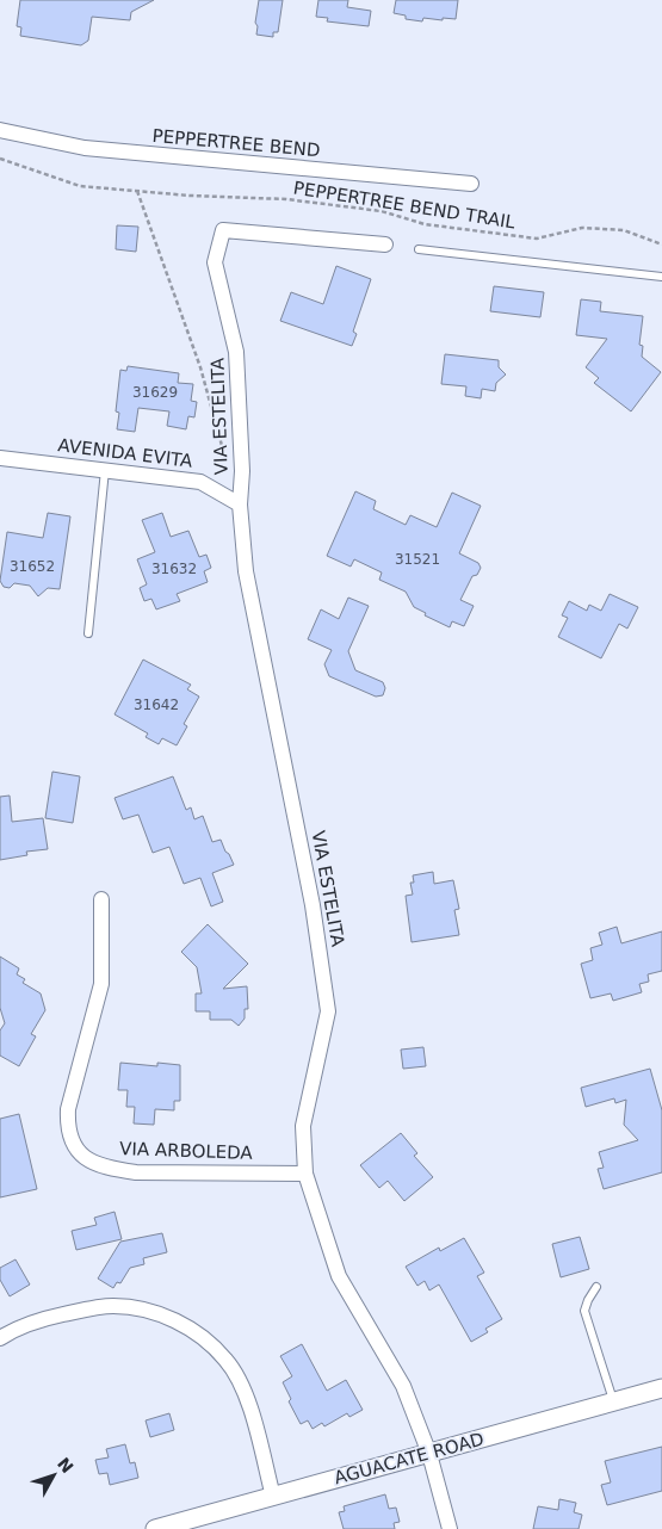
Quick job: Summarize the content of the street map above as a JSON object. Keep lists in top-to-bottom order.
{
  "streets": {
    "street": [
      "PEPPERTREE BEND",
      "VIA ESTELITA",
      "AVENIDA EVITA",
      "VIA ARBOLEDA",
      "AGUACATE ROAD"
    ],
    "path": ["PEPPERTREE BEND TRAIL"]
  },
  "crossings": [
    ["VIA ESTELITA", "AVENIDA EVITA"],
    ["VIA ESTELITA", "VIA ARBOLEDA"],
    ["VIA ESTELITA", "AGUACATE ROAD"]
  ],
  "house_numbers": [
    "31629",
    "31521",
    "31652",
    "31632",
    "31642"
  ],
  "north": "top right"
}
